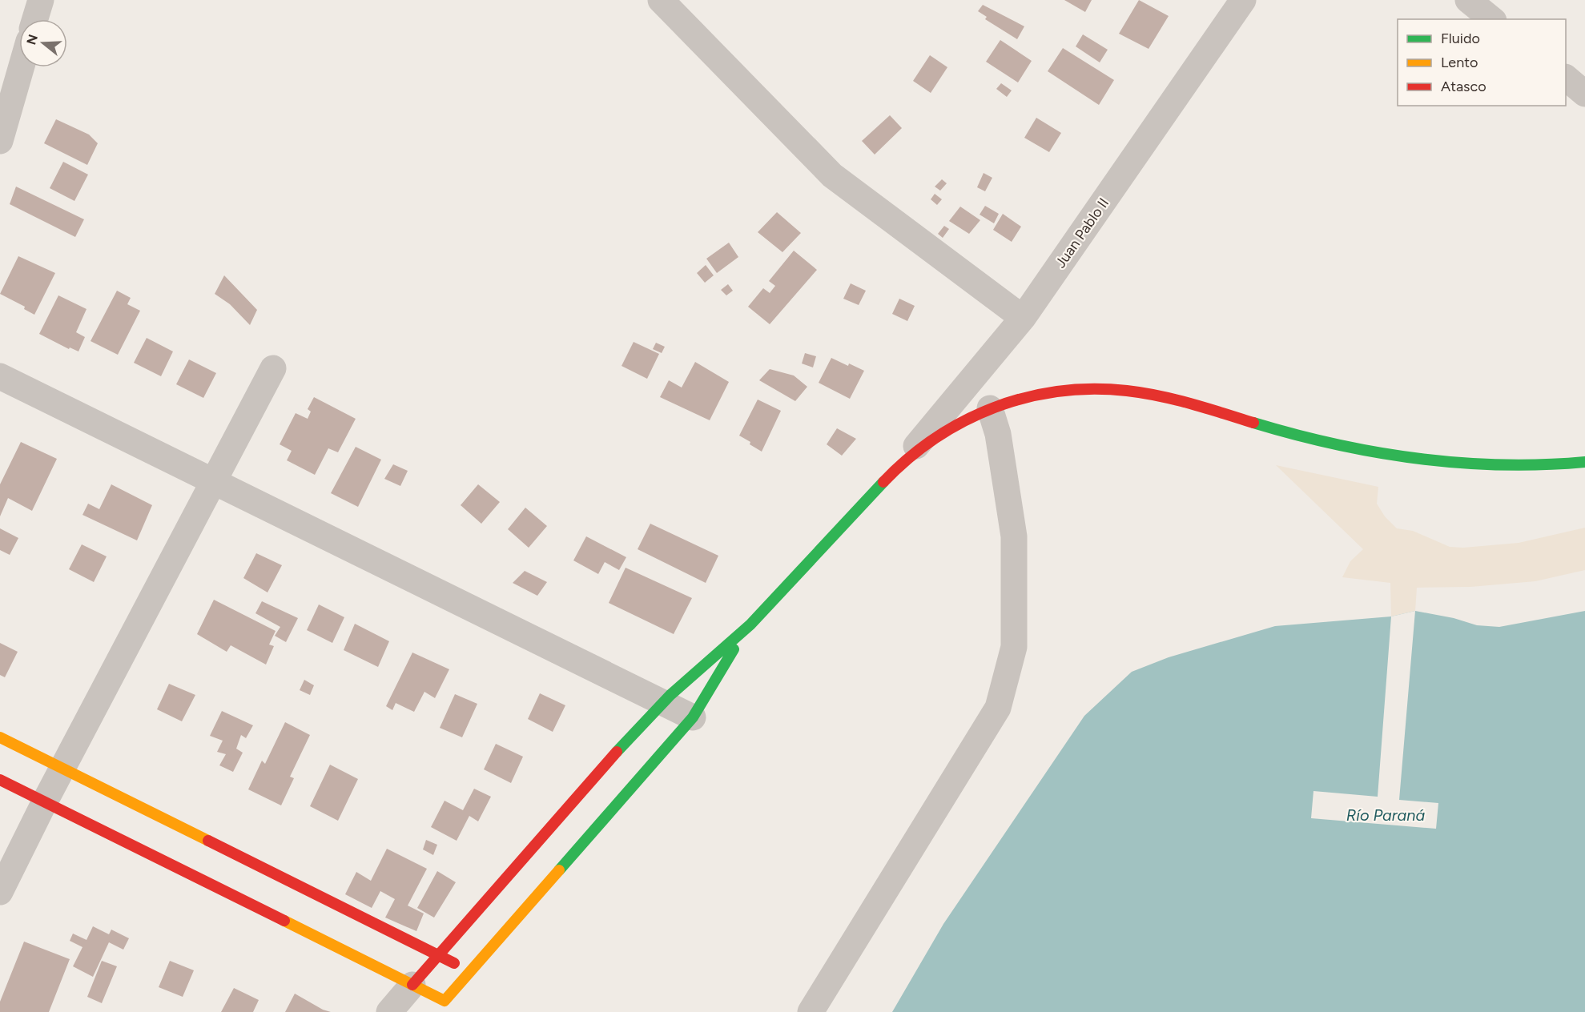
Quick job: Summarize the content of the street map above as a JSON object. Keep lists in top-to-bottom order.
{
  "streets": {
    "street": ["Juan Pablo II"]
  },
  "water": ["Río Paraná"],
  "legend": ["Fluido", "Lento", "Atasco"],
  "north": "left"
}
